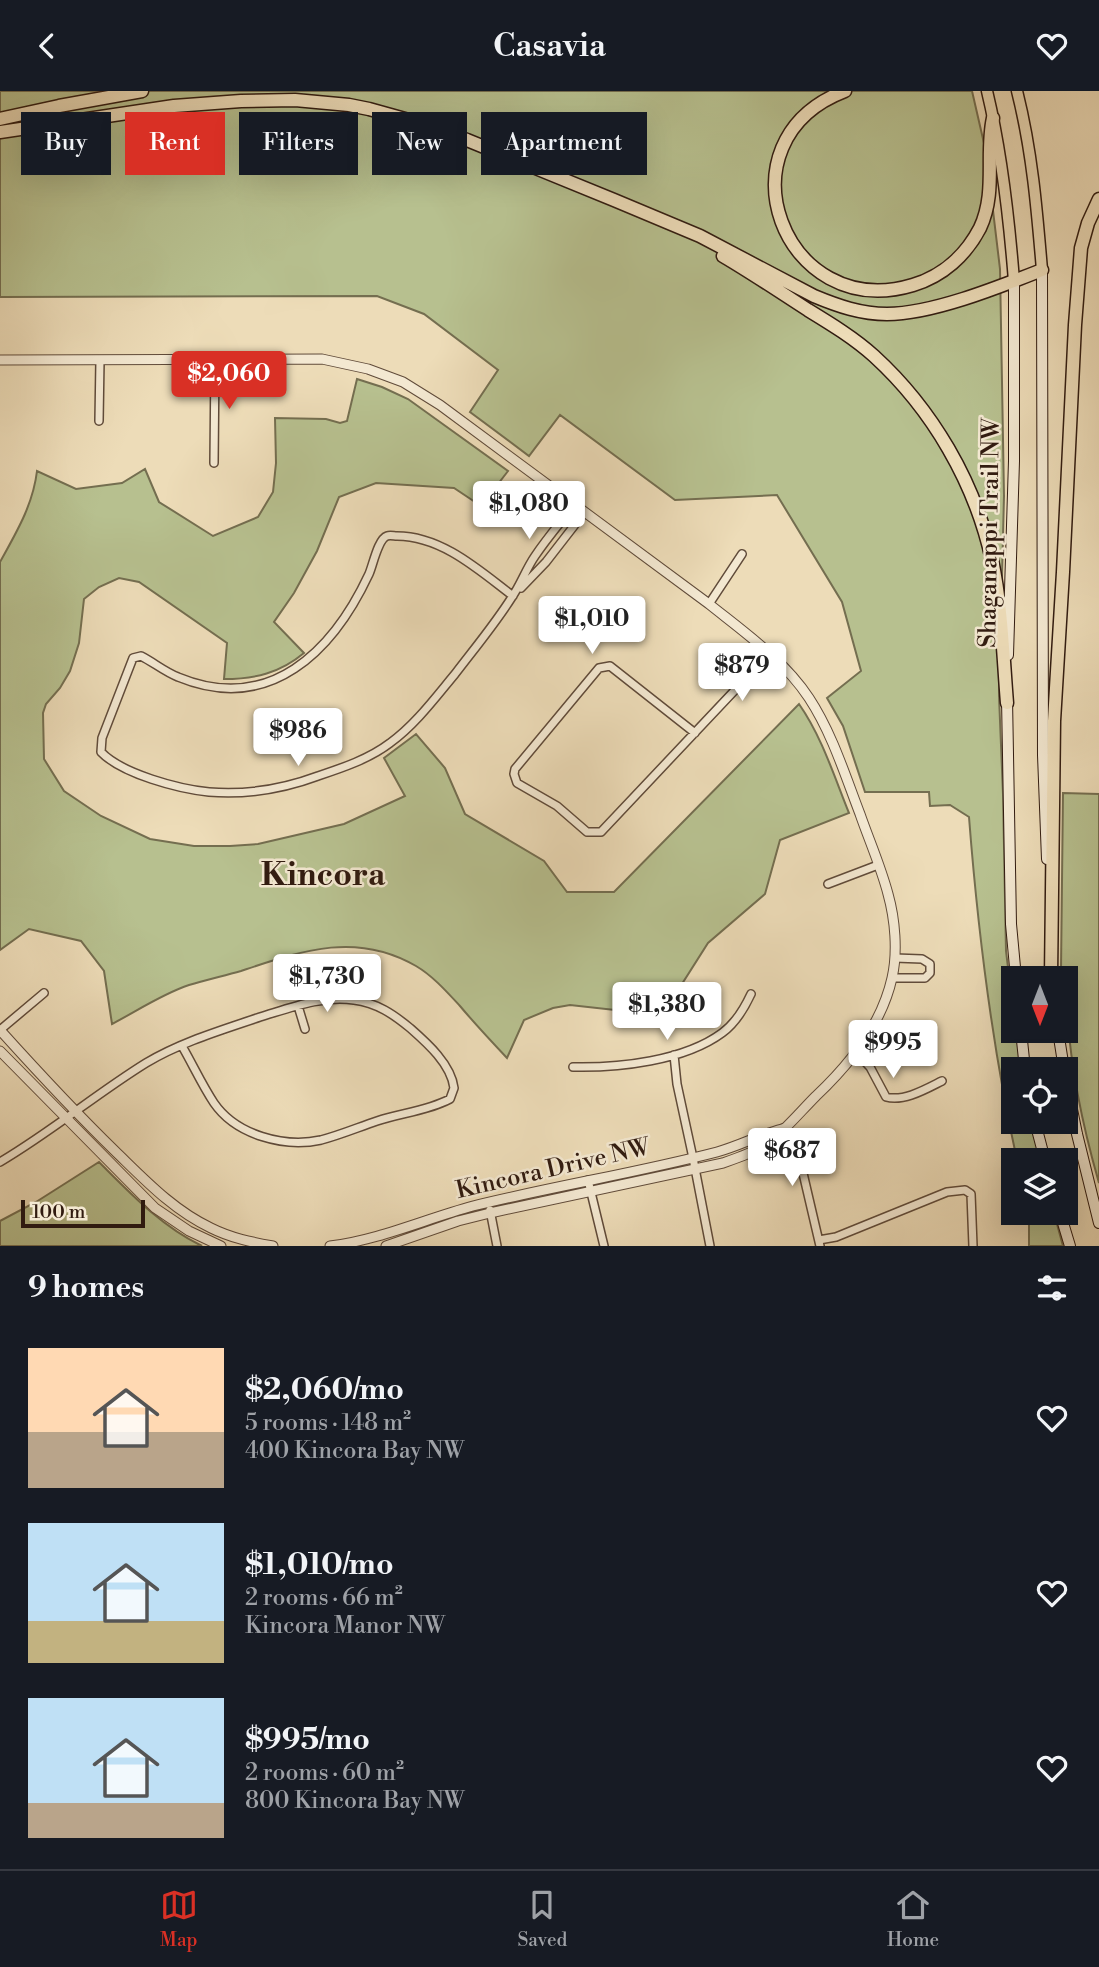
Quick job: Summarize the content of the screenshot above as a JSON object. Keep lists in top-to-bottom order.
{
  "streets": {
    "main road": ["Shaganappi Trail NW"],
    "street": ["Kincora Drive NW"]
  },
  "districts": ["Kincora"],
  "scale_bar": "100 m",
  "north": "bottom",
  "page": {
    "header": "Casavia",
    "chip": [
      "Buy",
      "Rent",
      "Filters",
      "New",
      "Apartment"
    ],
    "price": [
      "$2,060",
      "$1,080",
      "$1,010",
      "$879",
      "$986",
      "$1,730",
      "$1,380",
      "$995",
      "$687"
    ],
    "scale": "100 m",
    "heading": "9 homes",
    "list": [
      {
        "name": "$2,060/mo",
        "note": "5 rooms · 148 m² · 400 Kincora Bay NW"
      },
      {
        "name": "$1,010/mo",
        "note": "2 rooms · 66 m² · Kincora Manor NW"
      },
      {
        "name": "$995/mo",
        "note": "2 rooms · 60 m² · 800 Kincora Bay NW"
      }
    ],
    "tabs": ["Map", "Saved", "Home"]
  }
}
